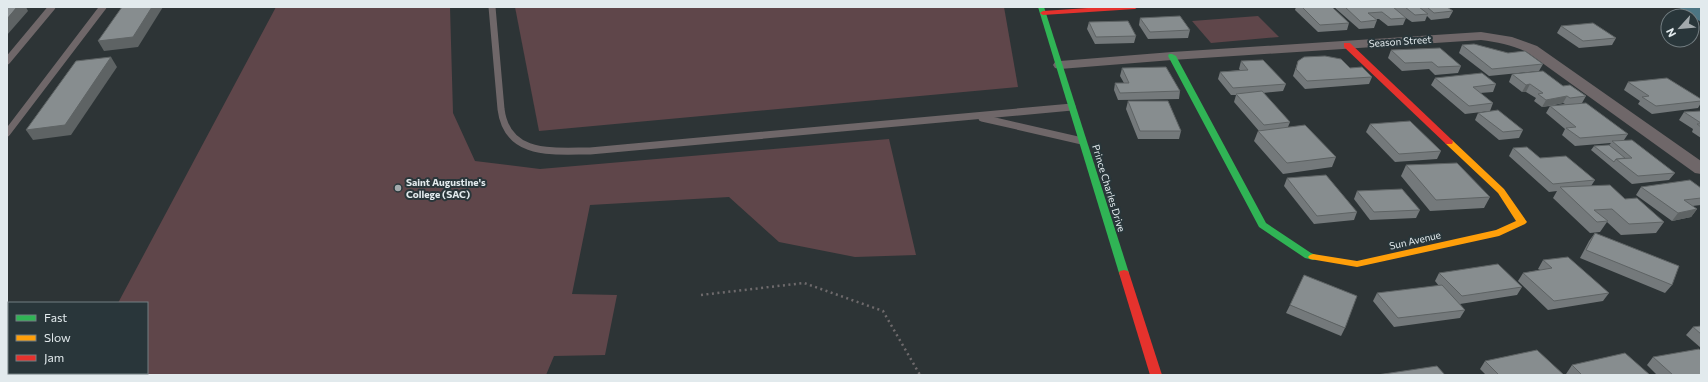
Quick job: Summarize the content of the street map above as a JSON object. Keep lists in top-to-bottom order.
{
  "streets": {
    "main road": ["Prince Charles Drive", "Sun Avenue"],
    "street": ["Season Street"]
  },
  "crossings": [
    ["Season Street", "Prince Charles Drive"],
    ["Season Street", "Sun Avenue"]
  ],
  "places": ["Saint Augustine's College (SAC)"],
  "legend": ["Fast", "Slow", "Jam"],
  "north": "bottom left"
}
